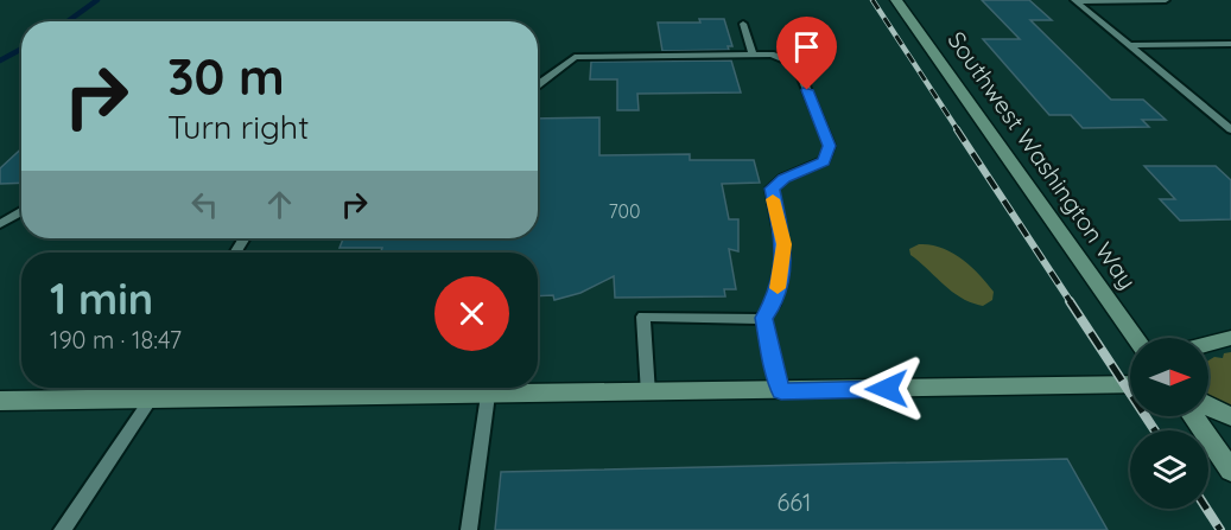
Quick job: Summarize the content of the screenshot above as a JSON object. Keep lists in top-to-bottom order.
{
  "streets": {
    "street": ["Southwest Washington Way"]
  },
  "house_numbers": ["700", "661"],
  "north": "right",
  "page": {
    "turn": ["30 m", "Turn right"],
    "heading": ["1 min", "190 m · 18:47"]
  }
}
